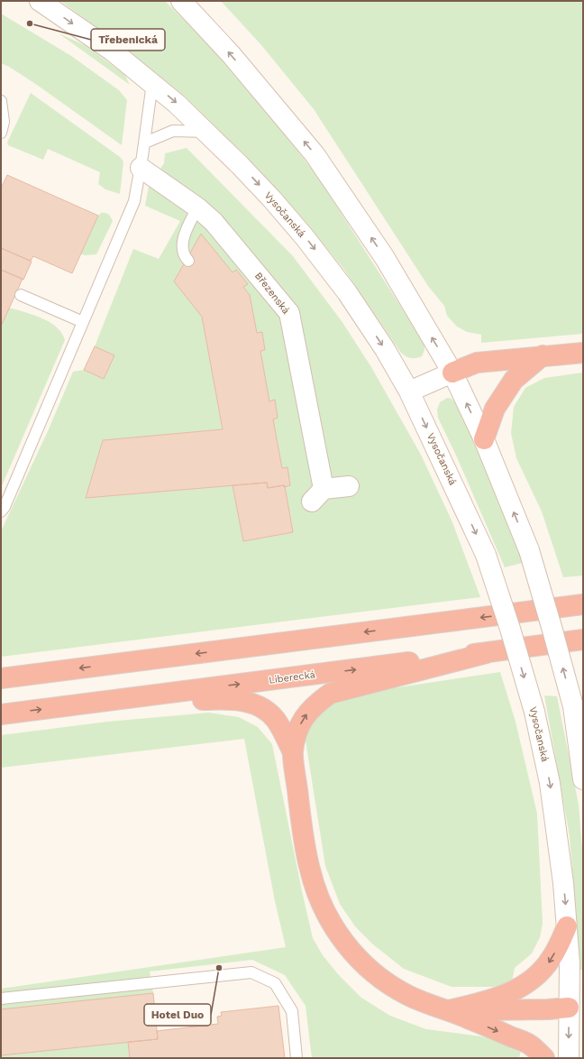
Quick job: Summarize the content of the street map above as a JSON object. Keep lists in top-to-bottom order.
{
  "streets": {
    "highway": ["Liberecká"],
    "main road": ["Vysočanská", "Březenská"]
  },
  "places": ["Třebenická", "Hotel Duo"]
}
